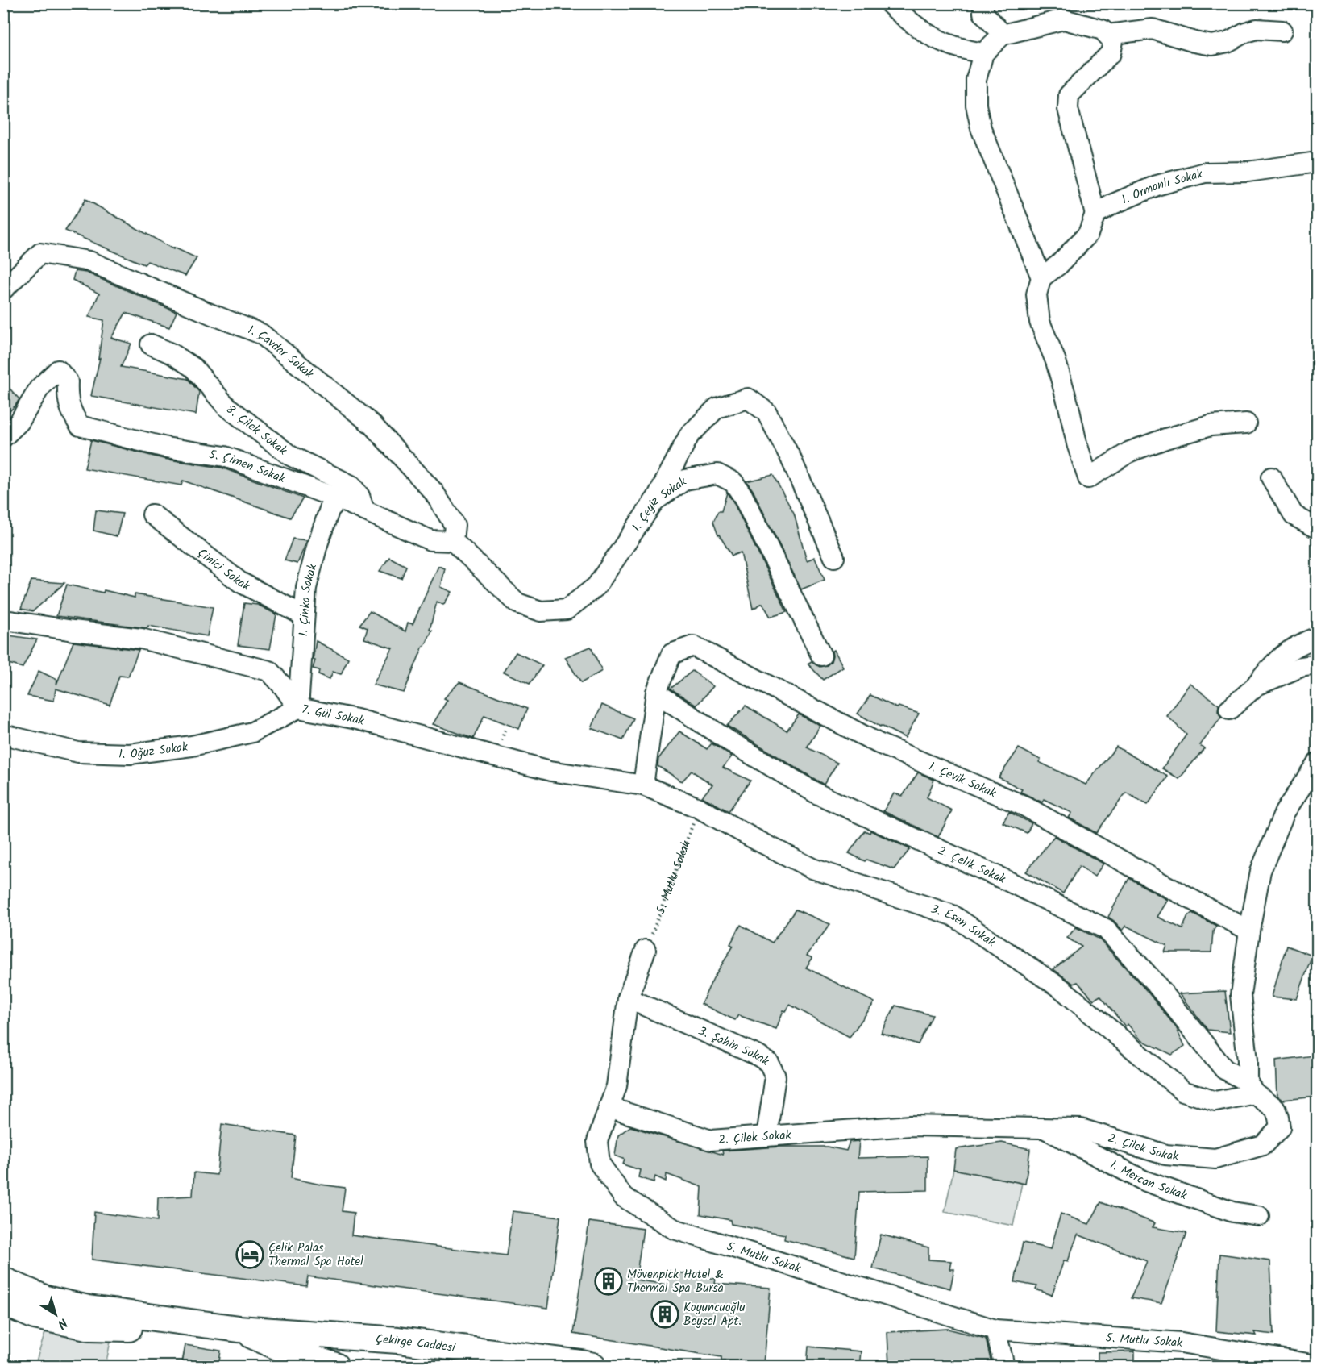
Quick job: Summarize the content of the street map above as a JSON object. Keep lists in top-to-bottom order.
{
  "streets": {
    "main road": ["Çekirge Caddesi"],
    "street": [
      "1. Ormanlı Sokak",
      "1. Çavdar Sokak",
      "8. Çilek Sokak",
      "5. Çimen Sokak",
      "1. Çeyiz Sokak",
      "Çinici Sokak",
      "1. Çinko Sokak",
      "7. Gül Sokak",
      "1. Oğuz Sokak",
      "1. Çevik Sokak",
      "2. Çelik Sokak",
      "5. Mutlu Sokak",
      "3. Esen Sokak",
      "3. Şahin Sokak",
      "2. Çilek Sokak",
      "1. Mercan Sokak"
    ]
  },
  "crossings": [
    ["1. Çavdar Sokak", "5. Çimen Sokak"],
    ["1. Çavdar Sokak", "1. Çeyiz Sokak"],
    ["8. Çilek Sokak", "5. Çimen Sokak"],
    ["5. Çimen Sokak", "1. Çeyiz Sokak"],
    ["5. Çimen Sokak", "1. Çinko Sokak"],
    ["Çinici Sokak", "1. Çinko Sokak"],
    ["1. Çinko Sokak", "7. Gül Sokak"],
    ["1. Çinko Sokak", "1. Oğuz Sokak"],
    ["7. Gül Sokak", "1. Oğuz Sokak"],
    ["7. Gül Sokak", "3. Esen Sokak"],
    ["1. Çevik Sokak", "2. Çelik Sokak"],
    ["2. Çelik Sokak", "3. Esen Sokak"],
    ["2. Çelik Sokak", "2. Çilek Sokak"],
    ["5. Mutlu Sokak", "3. Esen Sokak"],
    ["5. Mutlu Sokak", "3. Şahin Sokak"],
    ["5. Mutlu Sokak", "2. Çilek Sokak"],
    ["3. Esen Sokak", "2. Çilek Sokak"],
    ["3. Şahin Sokak", "2. Çilek Sokak"],
    ["2. Çilek Sokak", "1. Mercan Sokak"]
  ],
  "places": {
    "hotel": ["Çelik Palas Thermal Spa Hotel"],
    "building": ["Mövenpick Hotel & Thermal Spa Bursa", "Koyuncuoğlu Beysel Apt."]
  },
  "north": "bottom right"
}
